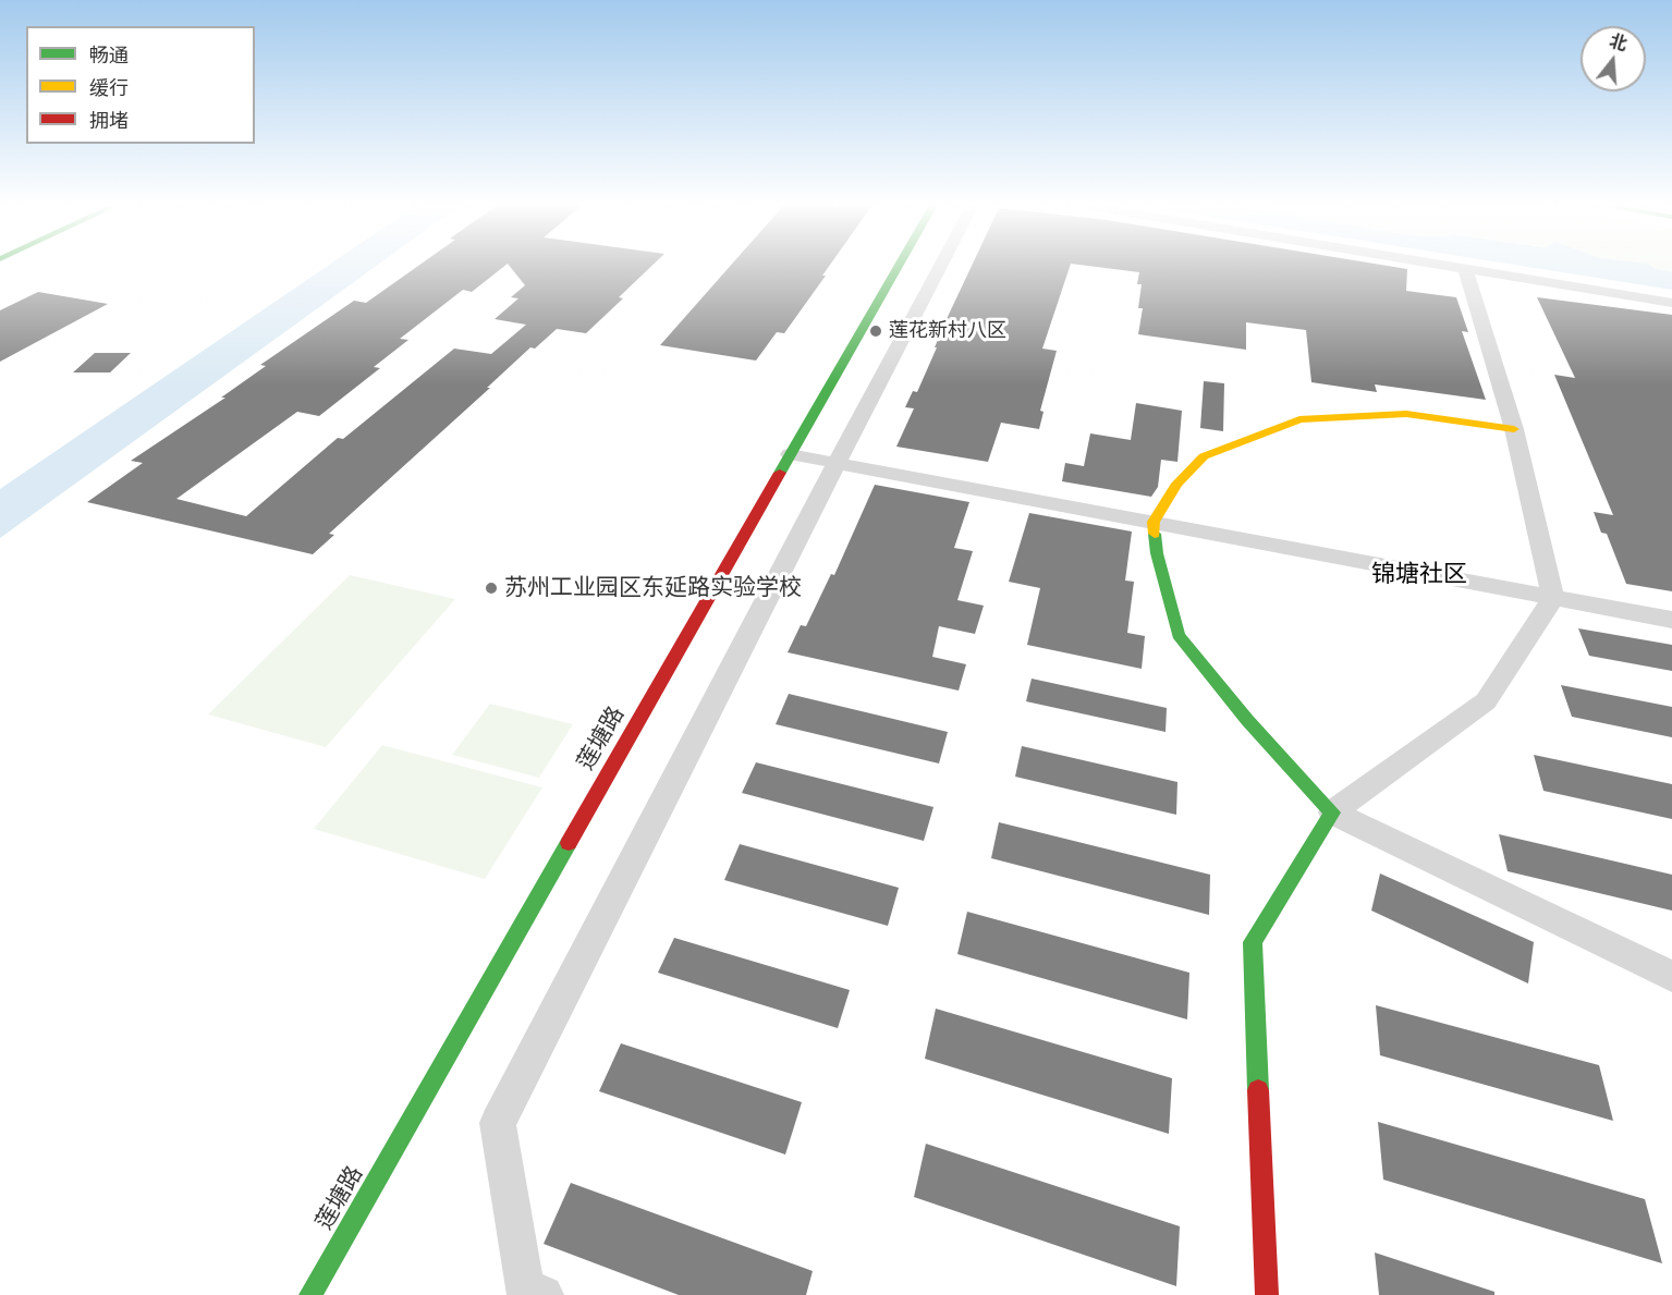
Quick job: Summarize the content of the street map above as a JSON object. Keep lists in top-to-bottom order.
{
  "streets": {
    "street": ["莲塘路"]
  },
  "districts": ["锦塘社区"],
  "places": ["莲花新村八区", "苏州工业园区东延路实验学校"],
  "legend": ["畅通", "缓行", "拥堵"],
  "north": "top"
}
